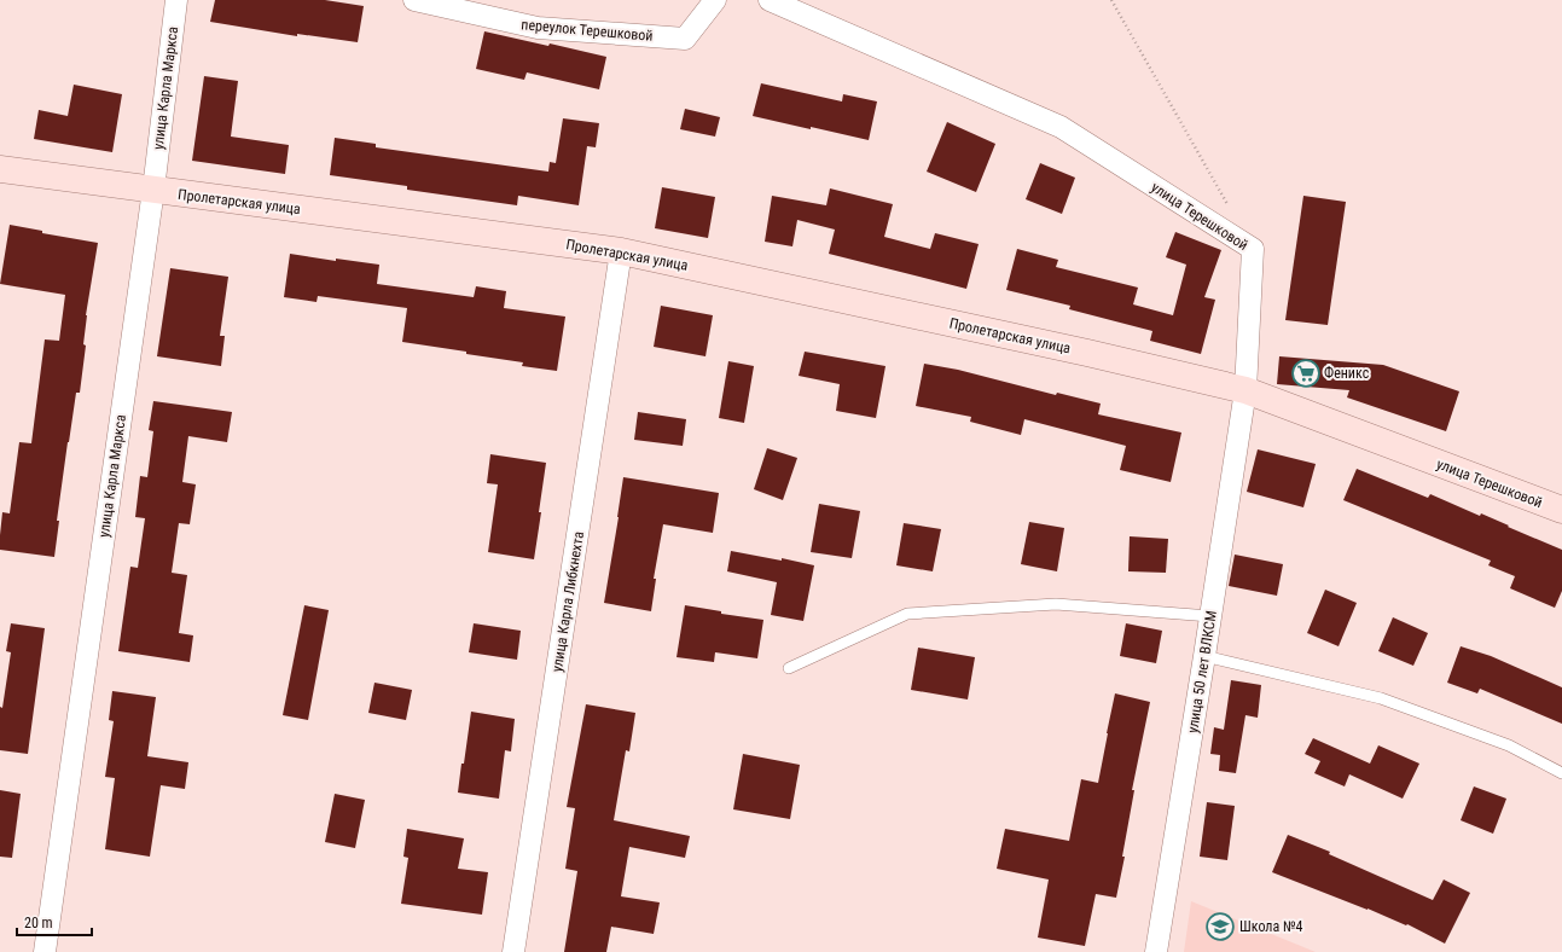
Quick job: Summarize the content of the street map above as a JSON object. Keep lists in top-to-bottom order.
{
  "streets": {
    "main road": ["Пролетарская улица", "улица Терешковой"],
    "street": [
      "переулок Терешковой",
      "улица Карла Маркса",
      "улица Карла Либкнехта",
      "улица 50 лет ВЛКСМ"
    ]
  },
  "crossings": [
    ["улица Карла Маркса", "Пролетарская улица"],
    ["Пролетарская улица", "улица Терешковой"],
    ["Пролетарская улица", "улица Карла Либкнехта"],
    ["Пролетарская улица", "улица 50 лет ВЛКСМ"],
    ["улица Терешковой", "улица 50 лет ВЛКСМ"]
  ],
  "places": {
    "supermarket": ["Феникс"],
    "school or university": ["Школа №4"]
  },
  "scale_bar": "20 m"
}
